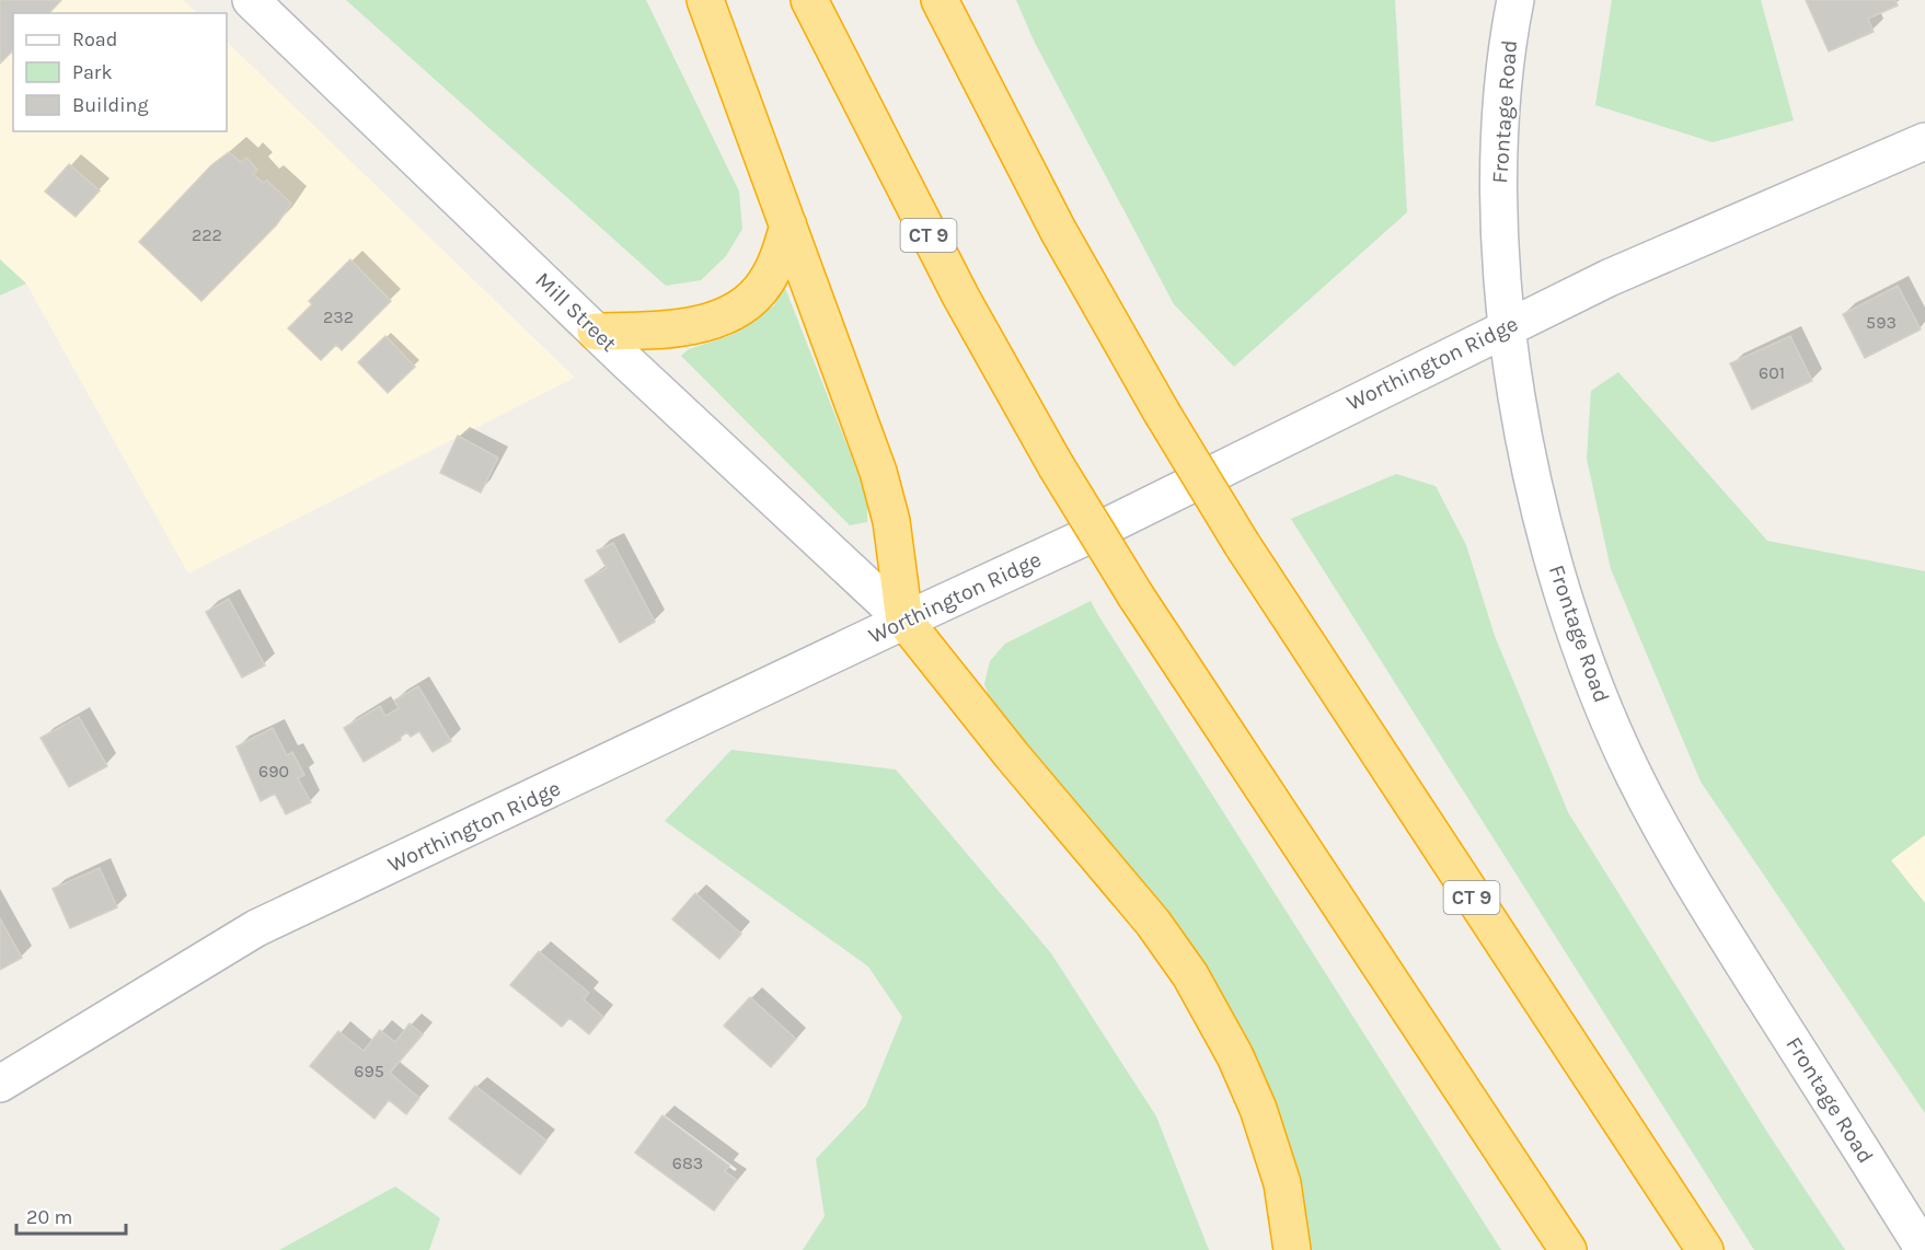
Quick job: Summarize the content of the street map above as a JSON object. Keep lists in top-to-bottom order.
{
  "streets": {
    "highway": ["CT 9"],
    "main road": ["Frontage Road", "Mill Street", "Worthington Ridge"]
  },
  "crossings": [
    ["Frontage Road", "Worthington Ridge"],
    ["Mill Street", "Worthington Ridge"]
  ],
  "house_numbers": [
    "222",
    "232",
    "593",
    "601",
    "690",
    "695",
    "683"
  ],
  "legend": ["Road", "Park", "Building"],
  "scale_bar": "20 m"
}
